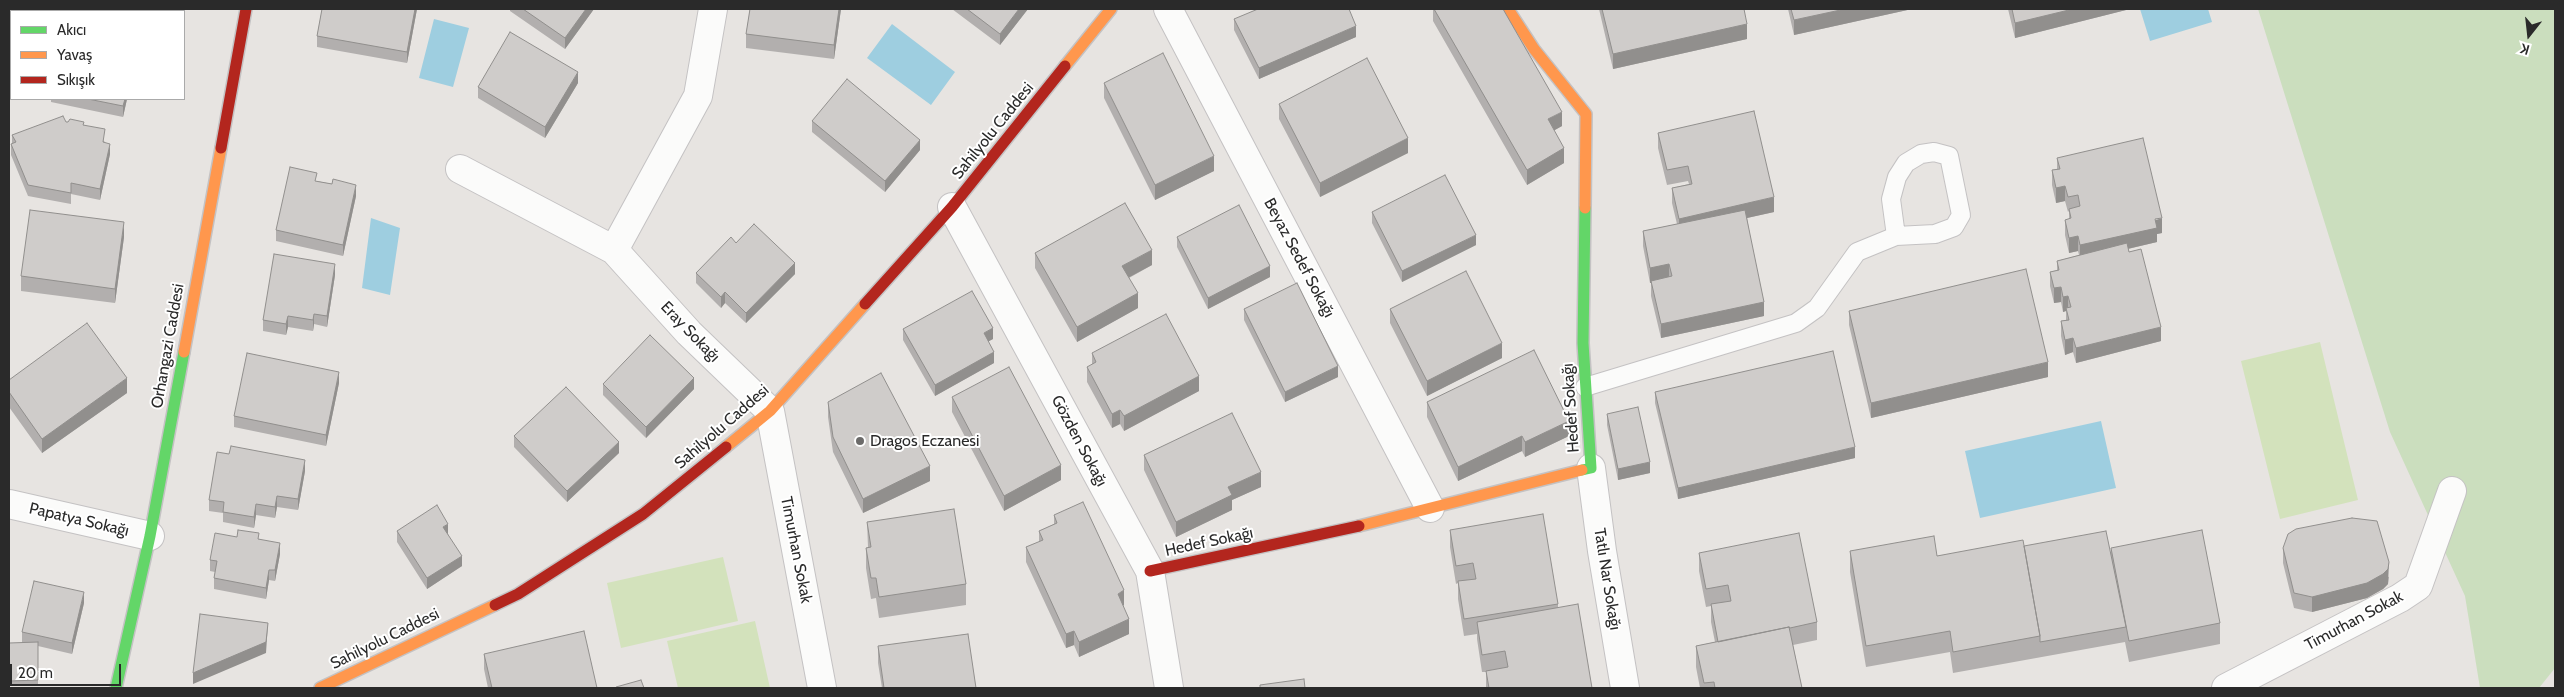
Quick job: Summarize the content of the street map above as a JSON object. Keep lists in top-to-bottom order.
{
  "streets": {
    "street": [
      "Sahilyolu Caddesi",
      "Beyaz Sedef Sokağı",
      "Eray Sokağı",
      "Orhangazi Caddesi",
      "Hedef Sokağı",
      "Gözden Sokağı",
      "Papatya Sokağı",
      "Timurhan Sokak",
      "Tatlı Nar Sokağı"
    ]
  },
  "crossings": [
    ["Sahilyolu Caddesi", "Eray Sokağı"],
    ["Sahilyolu Caddesi", "Gözden Sokağı"],
    ["Sahilyolu Caddesi", "Timurhan Sokak"],
    ["Beyaz Sedef Sokağı", "Hedef Sokağı"],
    ["Eray Sokağı", "Timurhan Sokak"],
    ["Orhangazi Caddesi", "Papatya Sokağı"],
    ["Hedef Sokağı", "Gözden Sokağı"],
    ["Hedef Sokağı", "Tatlı Nar Sokağı"]
  ],
  "places": ["Dragos Eczanesi"],
  "legend": ["Akıcı", "Yavaş", "Sıkışık"],
  "scale_bar": "20 m",
  "north": "bottom"
}
